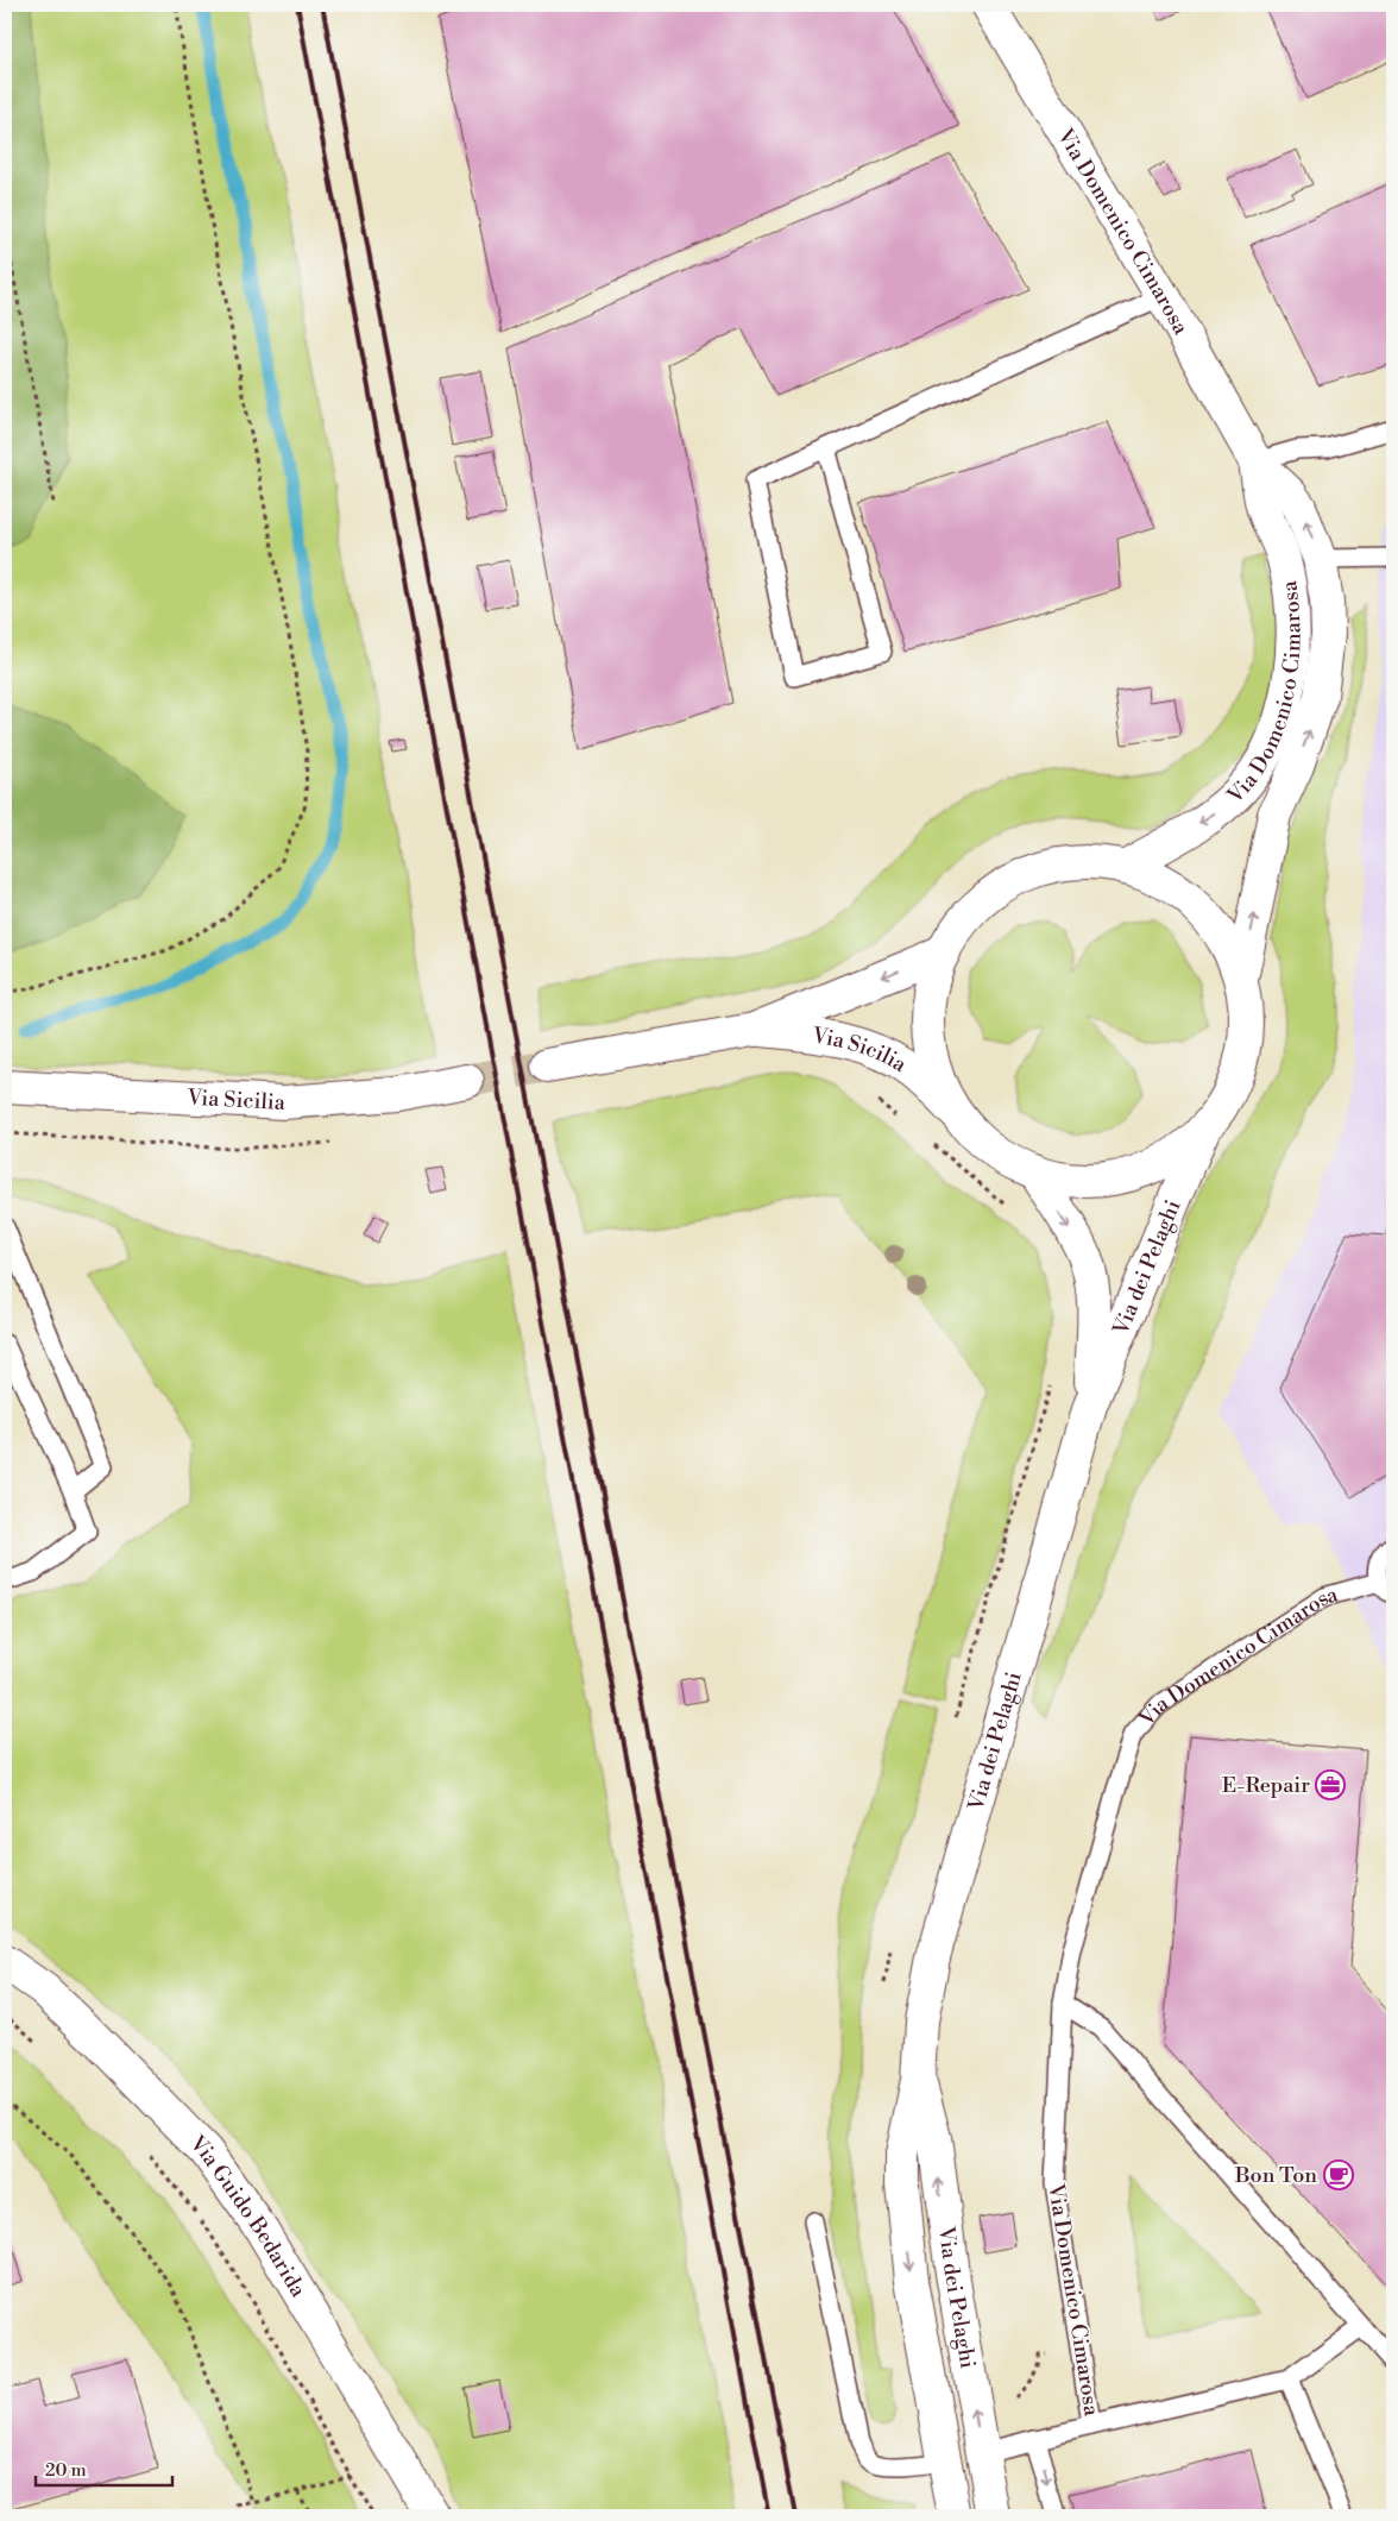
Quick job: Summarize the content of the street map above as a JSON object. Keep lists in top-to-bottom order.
{
  "streets": {
    "street": [
      "Via Domenico Cimarosa",
      "Via Sicilia",
      "Via dei Pelaghi",
      "Via Guido Bedarida"
    ]
  },
  "places": {
    "office": ["E-Repair"],
    "cafe": ["Bon Ton"]
  },
  "scale_bar": "20 m"
}
